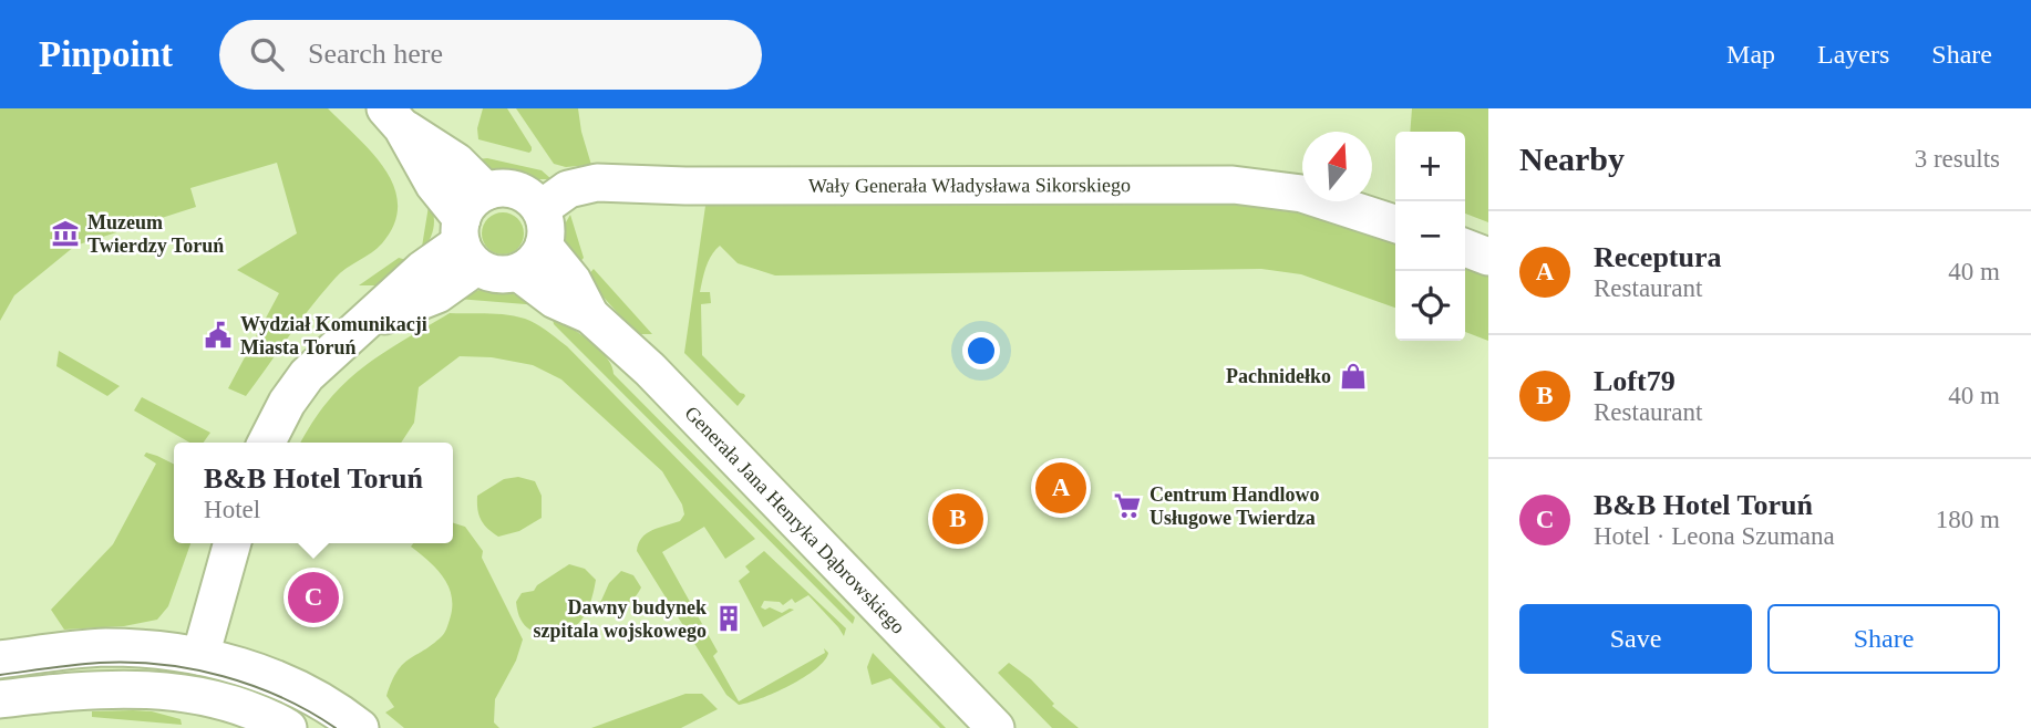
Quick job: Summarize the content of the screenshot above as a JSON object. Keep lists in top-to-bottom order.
{
  "streets": {
    "street": ["Wały Generała Władysława Sikorskiego", "Generała Jana Henryka Dąbrowskiego"]
  },
  "crossings": [
    ["Wały Generała Władysława Sikorskiego", "Generała Jana Henryka Dąbrowskiego"]
  ],
  "places": {
    "museum": ["Muzeum Twierdzy Toruń"],
    "public building": ["Wydział Komunikacji Miasta Toruń"],
    "shop": ["Pachnidełko"],
    "supermarket": ["Centrum Handlowo Usługowe Twierdza"],
    "building": ["Dawny budynek szpitala wojskowego"]
  },
  "north": "top",
  "page": {
    "header": "Pinpoint",
    "search": "Search here",
    "nav": ["Map", "Layers", "Share"],
    "heading": ["Nearby", "3 results"],
    "map_buttons": ["+", "−"],
    "list": [
      {
        "mark": "A",
        "name": "Receptura",
        "note": "Restaurant",
        "value": "40 m"
      },
      {
        "mark": "B",
        "name": "Loft79",
        "note": "Restaurant",
        "value": "40 m"
      },
      {
        "mark": "C",
        "name": "B&B Hotel Toruń",
        "note": "Hotel · Leona Szumana",
        "value": "180 m"
      }
    ],
    "popup": ["B&B Hotel Toruń", "Hotel"],
    "pins": ["A", "B", "C"],
    "buttons": ["Save", "Share"]
  }
}
